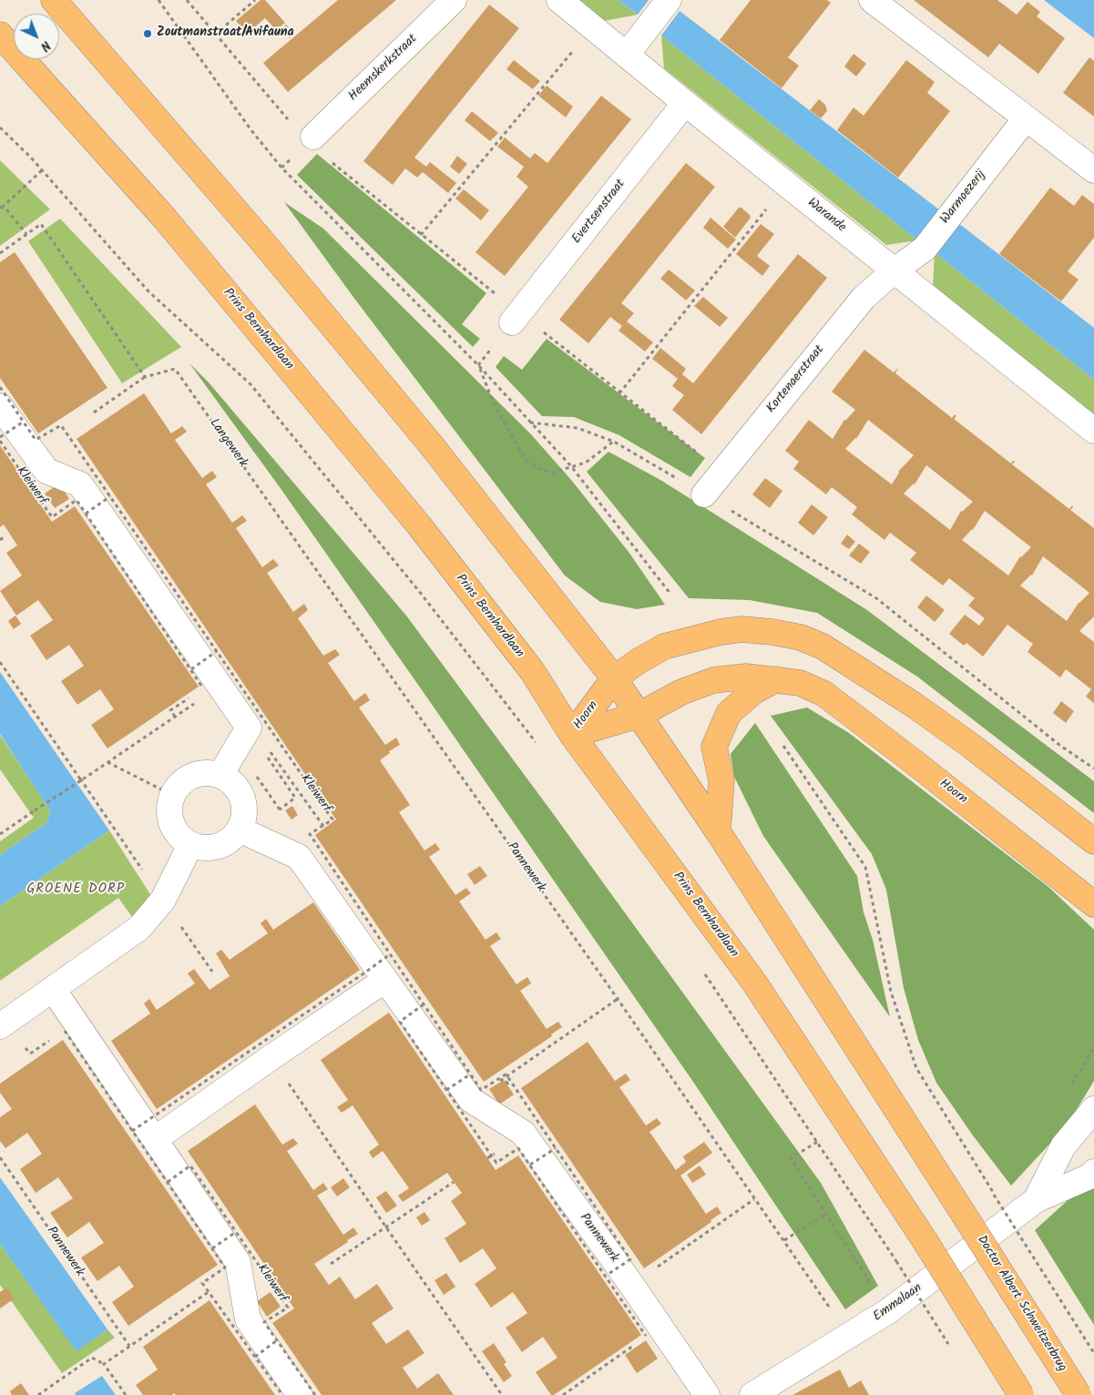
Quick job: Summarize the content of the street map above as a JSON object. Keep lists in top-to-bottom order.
{
  "streets": {
    "main road": ["Prins Bernhardlaan", "Hoorn", "Doctor Albert Schweitzerbrug"],
    "street": [
      "Heemskerkstraat",
      "Warmoezerij",
      "Evertsenstraat",
      "Warande",
      "Kortenaerstraat",
      "Pannewerk",
      "Emmalaan"
    ],
    "path": ["Langewerk", "Kleiwerf"]
  },
  "crossings": [
    ["Warmoezerij", "Warande"],
    ["Warmoezerij", "Kortenaerstraat"],
    ["Evertsenstraat", "Warande"],
    ["Warande", "Kortenaerstraat"],
    ["Prins Bernhardlaan", "Hoorn"],
    ["Langewerk", "Pannewerk"],
    ["Pannewerk", "Emmalaan"]
  ],
  "districts": ["GROENE DORP"],
  "places": ["Zoutmanstraat/Avifauna"],
  "north": "bottom right"
}
